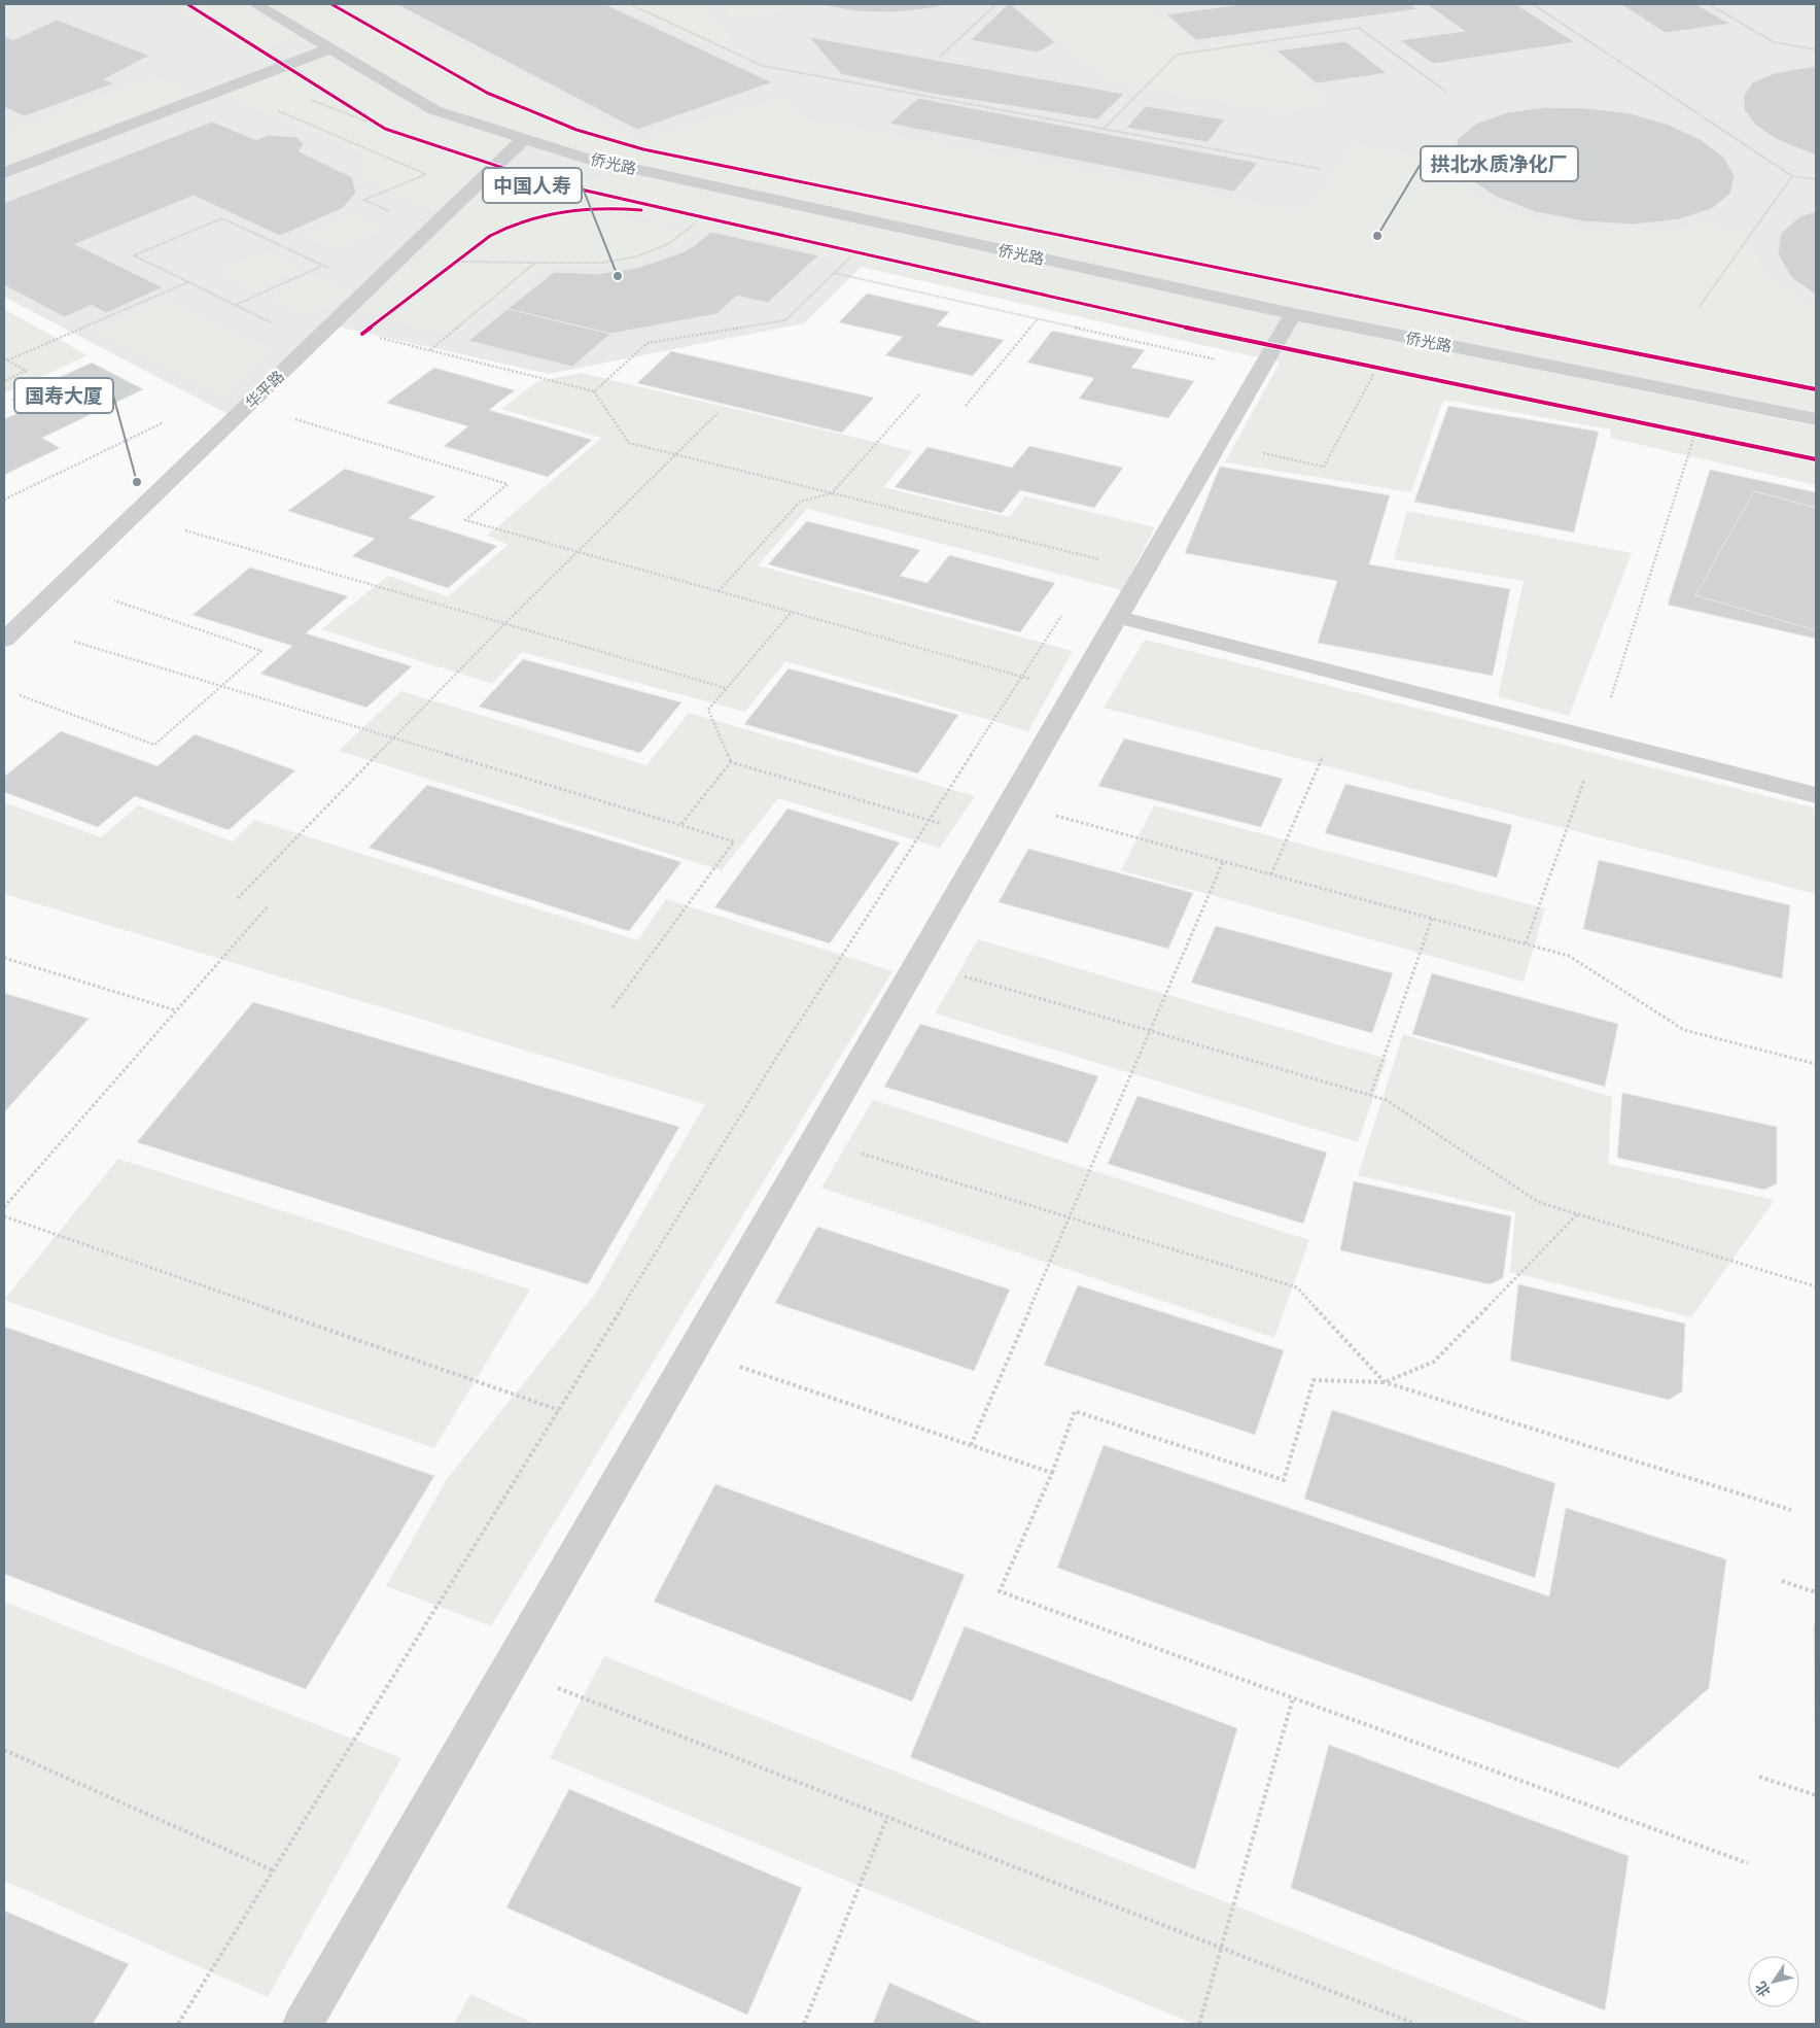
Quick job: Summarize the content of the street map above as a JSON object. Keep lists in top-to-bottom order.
{
  "streets": {
    "street": ["侨光路", "华平路"]
  },
  "crossings": [
    ["侨光路", "华平路"]
  ],
  "places": ["拱北水质净化厂", "中国人寿", "国寿大厦"],
  "north": "bottom left"
}
